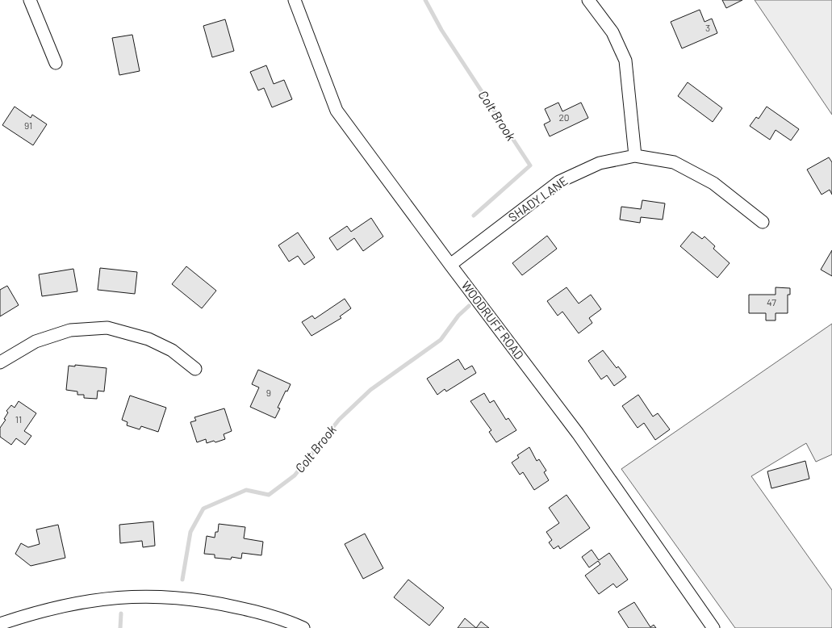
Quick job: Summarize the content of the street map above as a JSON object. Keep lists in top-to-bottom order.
{
  "streets": {
    "street": ["SHADY LANE", "WOODRUFF ROAD"]
  },
  "crossings": [
    ["SHADY LANE", "WOODRUFF ROAD"]
  ],
  "water": ["Colt Brook"],
  "house_numbers": [
    "3",
    "20",
    "91",
    "47",
    "9",
    "11"
  ]
}
